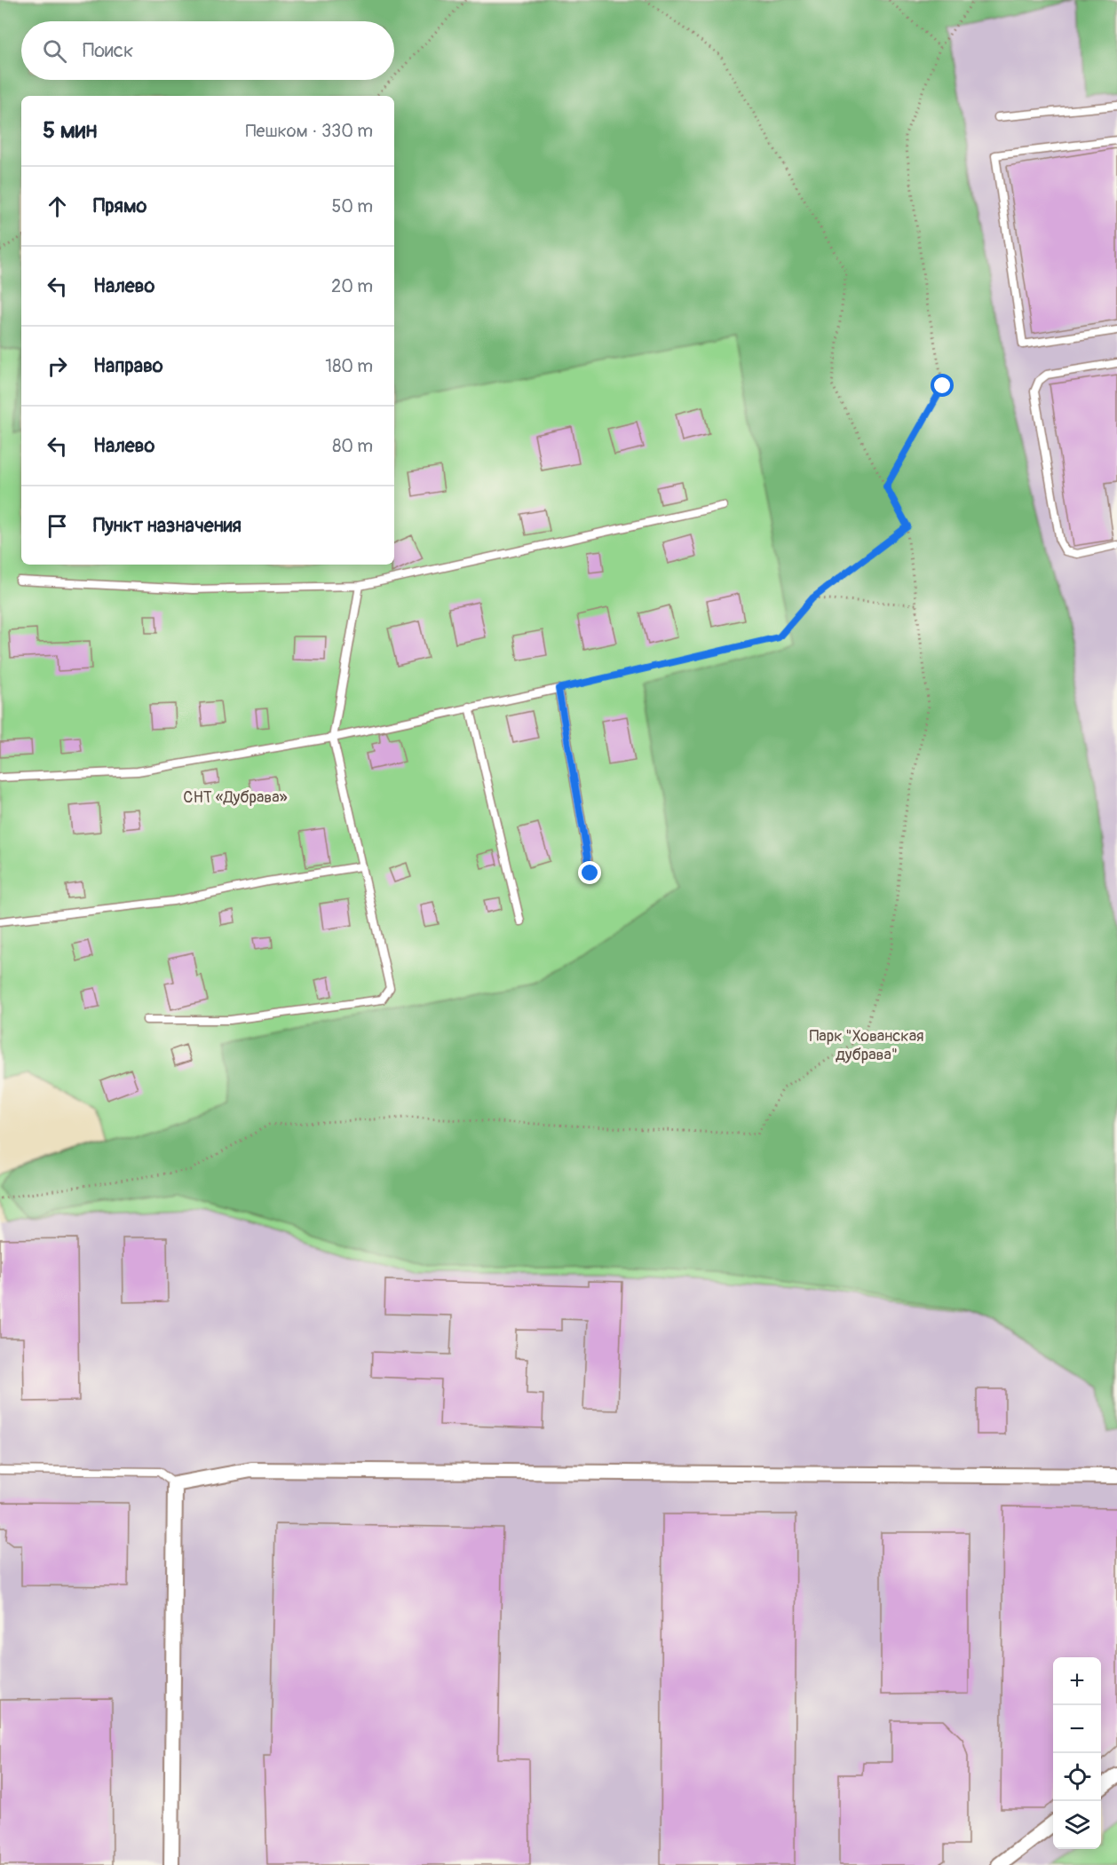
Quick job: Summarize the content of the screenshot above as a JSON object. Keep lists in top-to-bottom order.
{
  "parks": ["СНТ «Дубрава»", "Парк \"Хованская дубрава\""],
  "page": {
    "search": "Поиск",
    "heading": ["5 мин", "Пешком · 330 m"],
    "list": [
      ["Прямо", "50 m"],
      ["Налево", "20 m"],
      ["Направо", "180 m"],
      ["Налево", "80 m"],
      "Пункт назначения"
    ],
    "map_buttons": ["+", "−"]
  }
}
